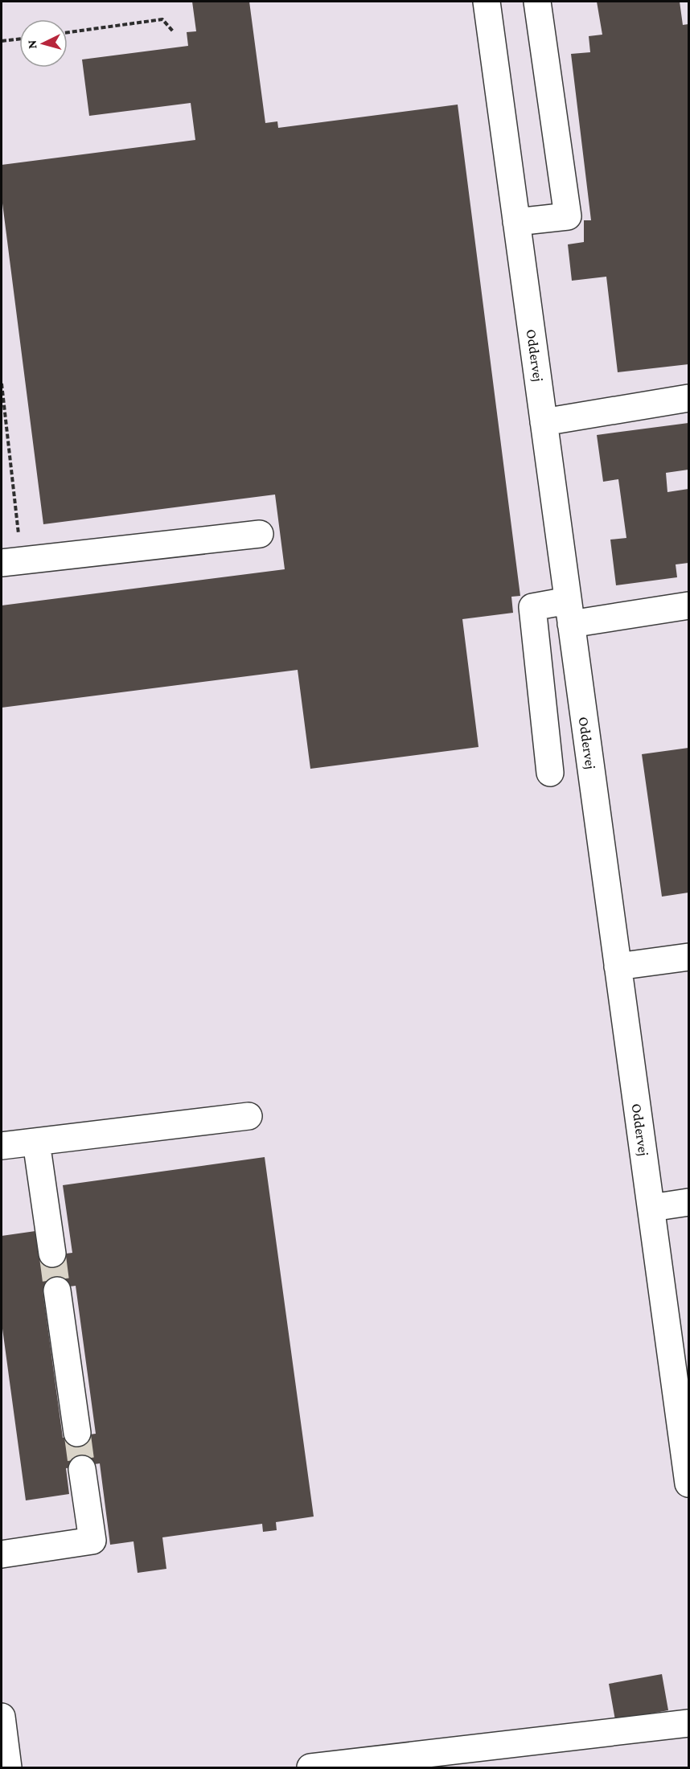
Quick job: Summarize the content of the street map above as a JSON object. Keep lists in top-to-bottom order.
{
  "streets": {
    "street": ["Oddervej"]
  },
  "north": "left"
}
